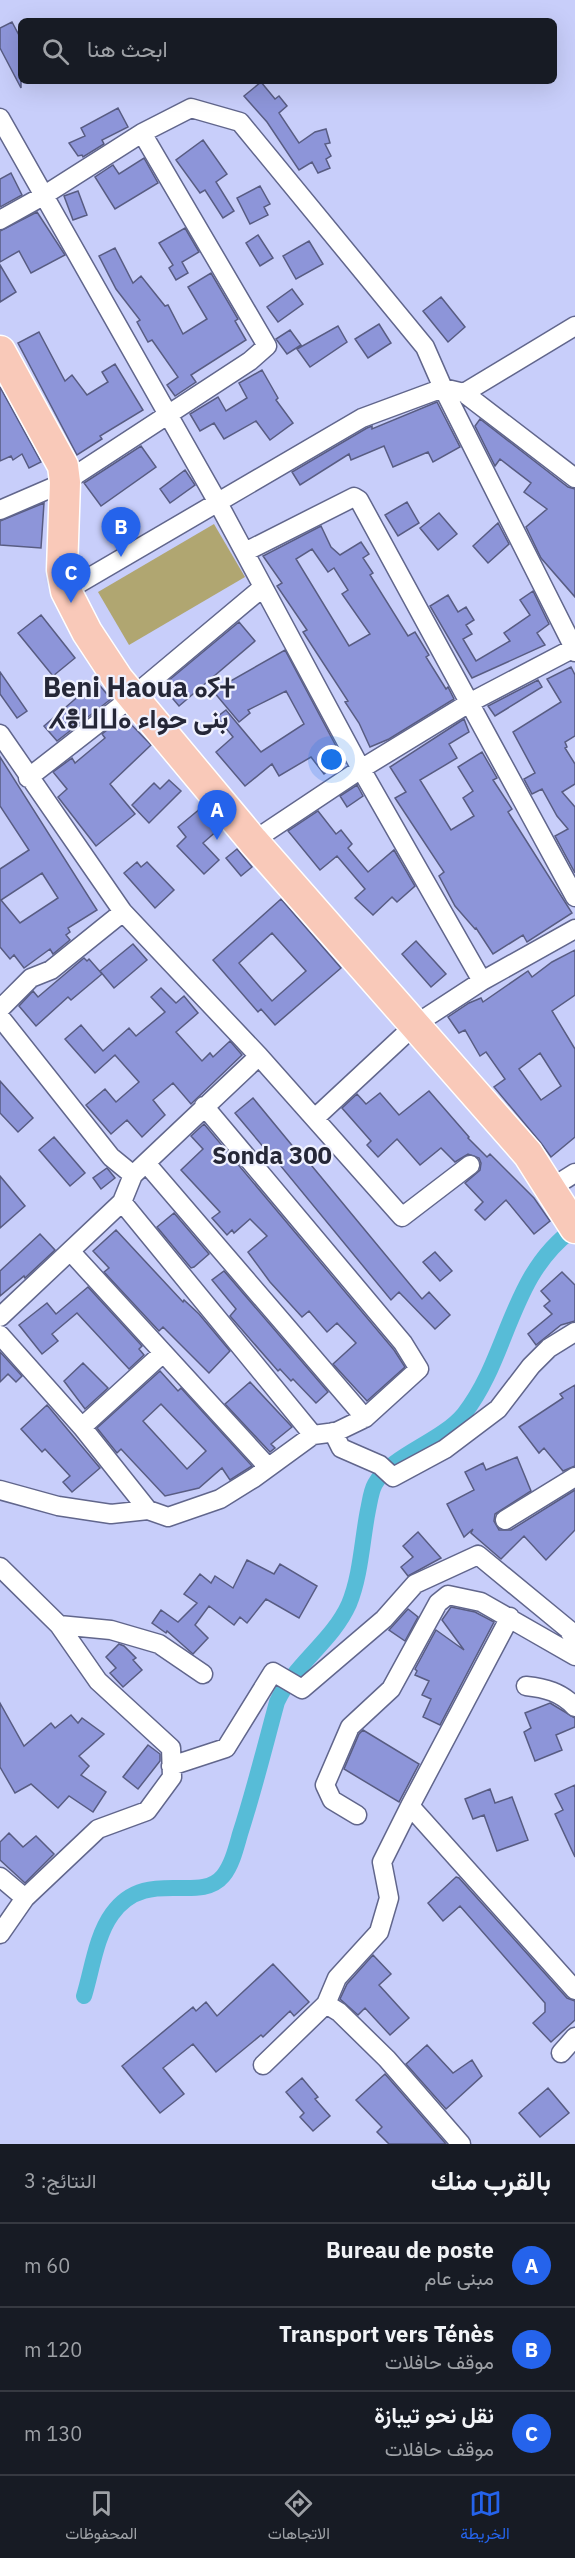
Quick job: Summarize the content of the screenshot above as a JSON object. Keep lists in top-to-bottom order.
{
  "districts": ["Beni Haoua ⴰⵢⵜ ⵃⴻⵡⵡⴰ بنى حواء", "Sonda 300"],
  "page": {
    "search": "ابحث هنا",
    "pins": ["B", "C", "A"],
    "heading": ["بالقرب منك", "النتائج: 3"],
    "list": [
      {
        "mark": "A",
        "name": "Bureau de poste",
        "note": "مبنى عام",
        "value": "60 m"
      },
      {
        "mark": "B",
        "name": "Transport vers Ténès",
        "note": "موقف حافلات",
        "value": "120 m"
      },
      {
        "mark": "C",
        "name": "نقل نحو تيبازة",
        "note": "موقف حافلات",
        "value": "130 m"
      }
    ],
    "nav": ["الخريطة", "الاتجاهات", "المحفوظات"]
  }
}
